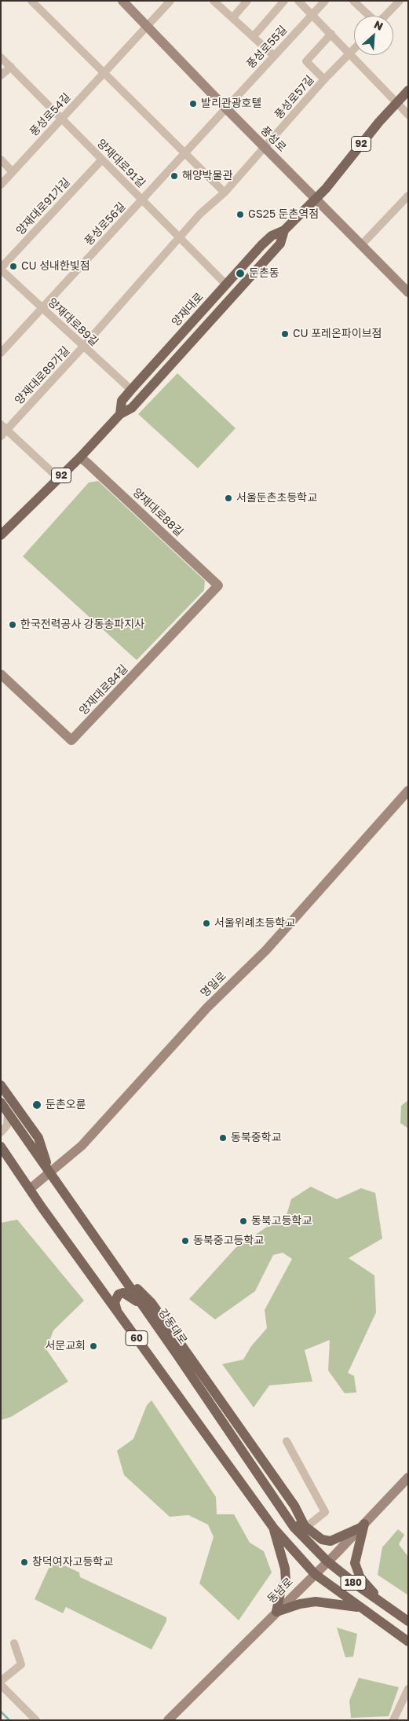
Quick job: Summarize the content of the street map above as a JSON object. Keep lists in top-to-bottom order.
{
  "streets": {
    "main road": [
      "풍성로",
      "92",
      "양재대로",
      "양재대로88길",
      "양재대로84길",
      "명일로",
      "강동대로",
      "60",
      "180",
      "동남로"
    ],
    "street": [
      "풍성로55길",
      "풍성로57길",
      "풍성로54길",
      "양재대로91길",
      "양재대로91가길",
      "풍성로56길",
      "양재대로89길",
      "양재대로89가길"
    ]
  },
  "crossings": [
    ["풍성로55길", "풍성로"],
    ["풍성로55길", "풍성로56길"],
    ["풍성로57길", "풍성로"],
    ["풍성로57길", "양재대로91길"],
    ["풍성로57길", "양재대로89가길"],
    ["풍성로54길", "풍성로"],
    ["풍성로54길", "양재대로91길"],
    ["풍성로", "풍성로56길"],
    ["풍성로", "양재대로"],
    ["양재대로91길", "양재대로91가길"],
    ["양재대로91길", "풍성로56길"],
    ["양재대로91길", "양재대로"],
    ["양재대로91길", "양재대로89가길"],
    ["양재대로91가길", "양재대로89길"],
    ["풍성로56길", "양재대로89길"],
    ["양재대로", "양재대로89길"],
    ["양재대로", "양재대로88길"],
    ["양재대로89길", "양재대로89가길"],
    ["양재대로88길", "양재대로84길"],
    ["명일로", "강동대로"],
    ["명일로", "60"],
    ["강동대로", "180"],
    ["강동대로", "동남로"],
    ["60", "180"],
    ["60", "동남로"],
    ["180", "동남로"]
  ],
  "places": [
    "발리관광호텔",
    "해양박물관",
    "GS25 둔촌역점",
    "CU 성내한빛점",
    "둔촌동",
    "CU 포레온파이브점",
    "서울둔촌초등학교",
    "한국전력공사 강동송파지사",
    "서울위례초등학교",
    "둔촌오륜",
    "동북중학교",
    "동북고등학교",
    "동북중고등학교",
    "서문교회",
    "창덕여자고등학교"
  ],
  "north": "top right"
}
